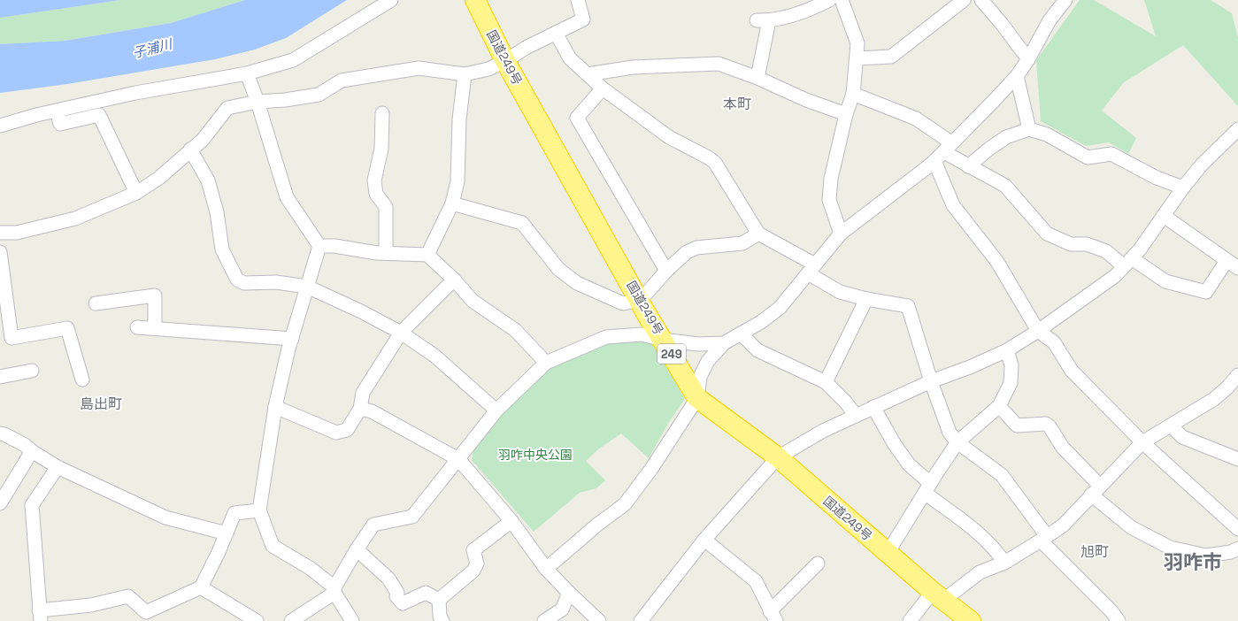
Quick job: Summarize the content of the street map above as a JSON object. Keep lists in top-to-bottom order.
{
  "streets": {
    "highway": ["国道249号", "249"]
  },
  "districts": [
    "本町",
    "島出町",
    "旭町",
    "羽咋市"
  ],
  "water": ["子浦川"],
  "parks": ["羽咋中央公園"]
}
